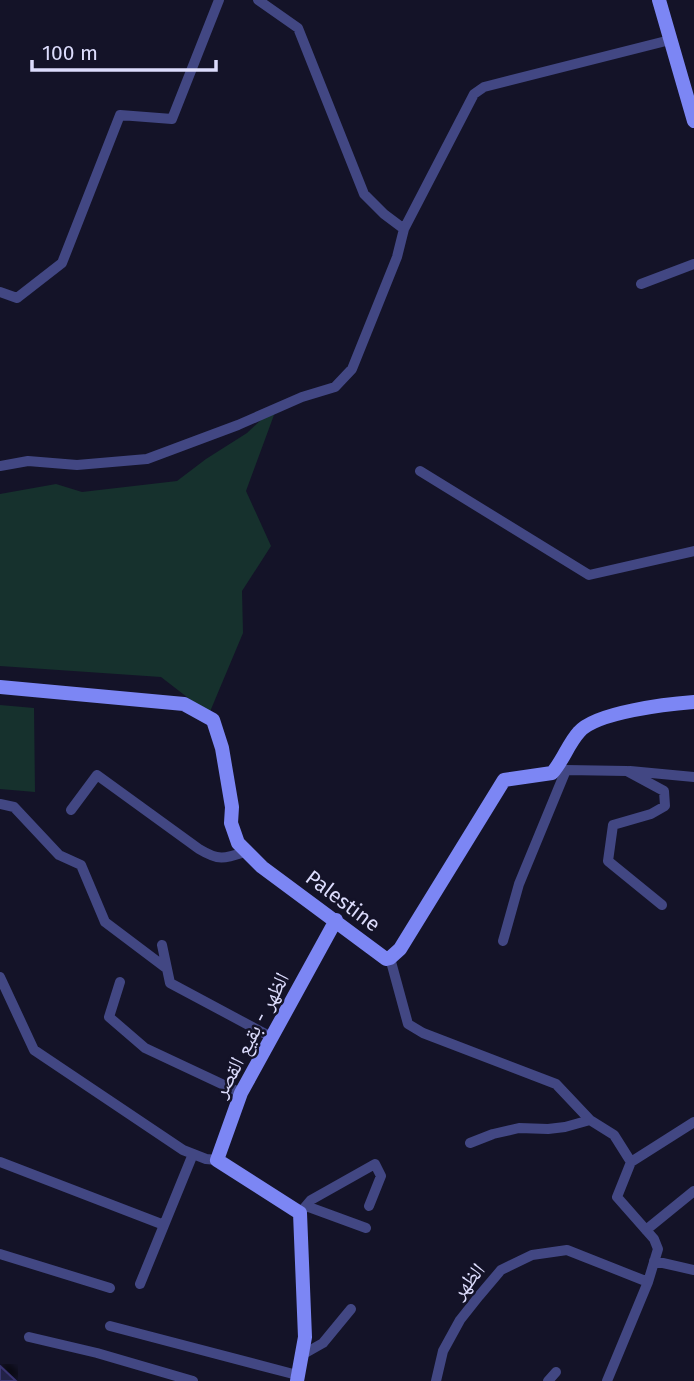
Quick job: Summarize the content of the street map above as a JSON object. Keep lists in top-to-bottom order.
{
  "streets": {
    "main road": ["Palestine", "الظهر - بقيع القصر"],
    "street": ["الظهر"]
  },
  "crossings": [
    ["Palestine", "الظهر - بقيع القصر"]
  ],
  "scale_bar": "100 m"
}
